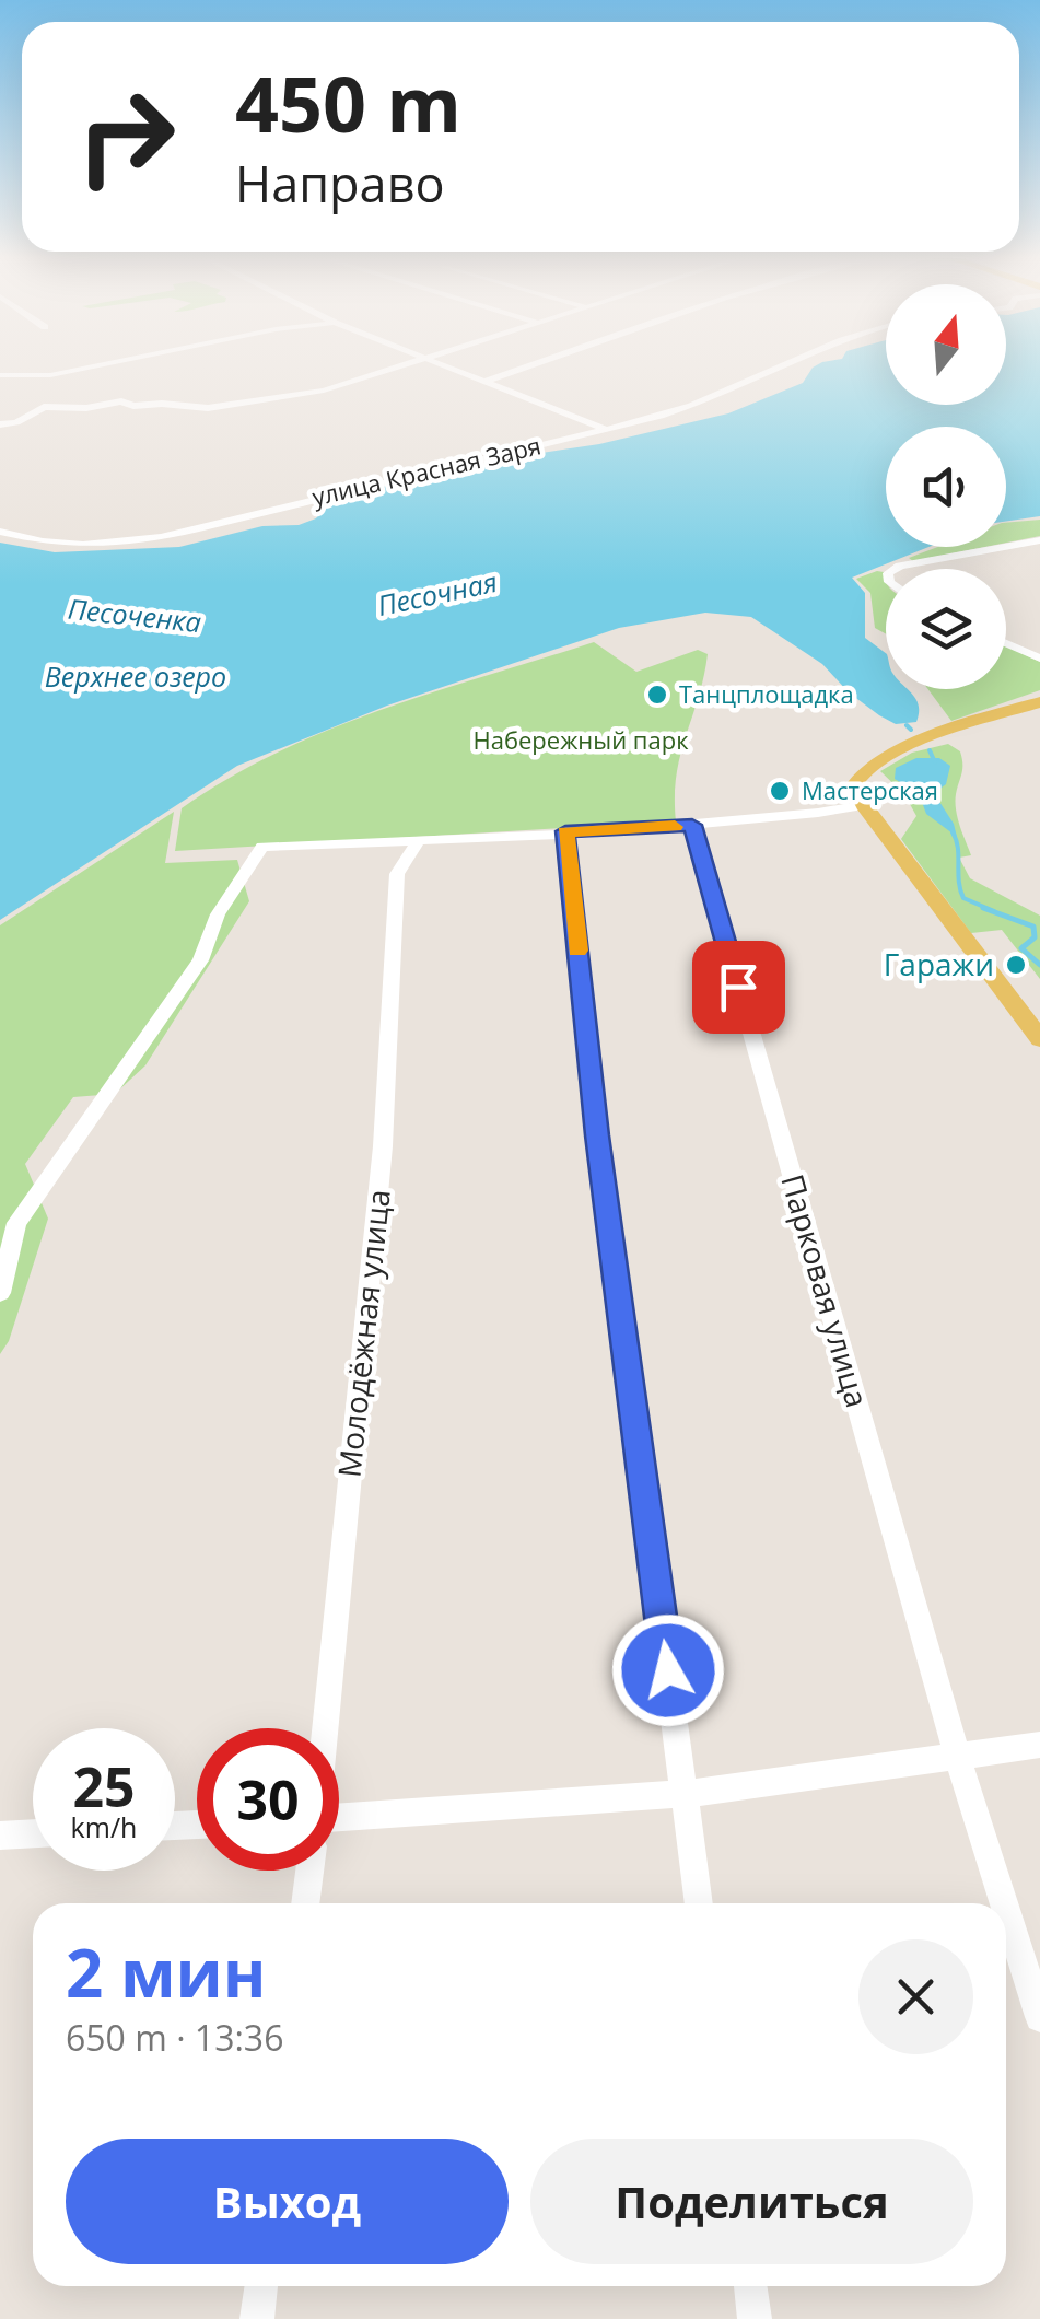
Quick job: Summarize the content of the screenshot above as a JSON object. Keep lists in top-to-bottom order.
{
  "streets": {
    "street": ["улица Красная Заря", "Парковая улица", "Молодёжная улица"]
  },
  "water": ["Песочная", "Песоченка", "Верхнее озеро"],
  "parks": ["Набережный парк"],
  "places": ["Танцплощадка", "Мастерская", "Гаражи"],
  "north": "top",
  "page": {
    "turn": ["450 m", "Направо"],
    "speed": "25 km/h",
    "limit": "30",
    "heading": ["2 мин", "650 m · 13:36"],
    "buttons": ["Выход", "Поделиться"]
  }
}
